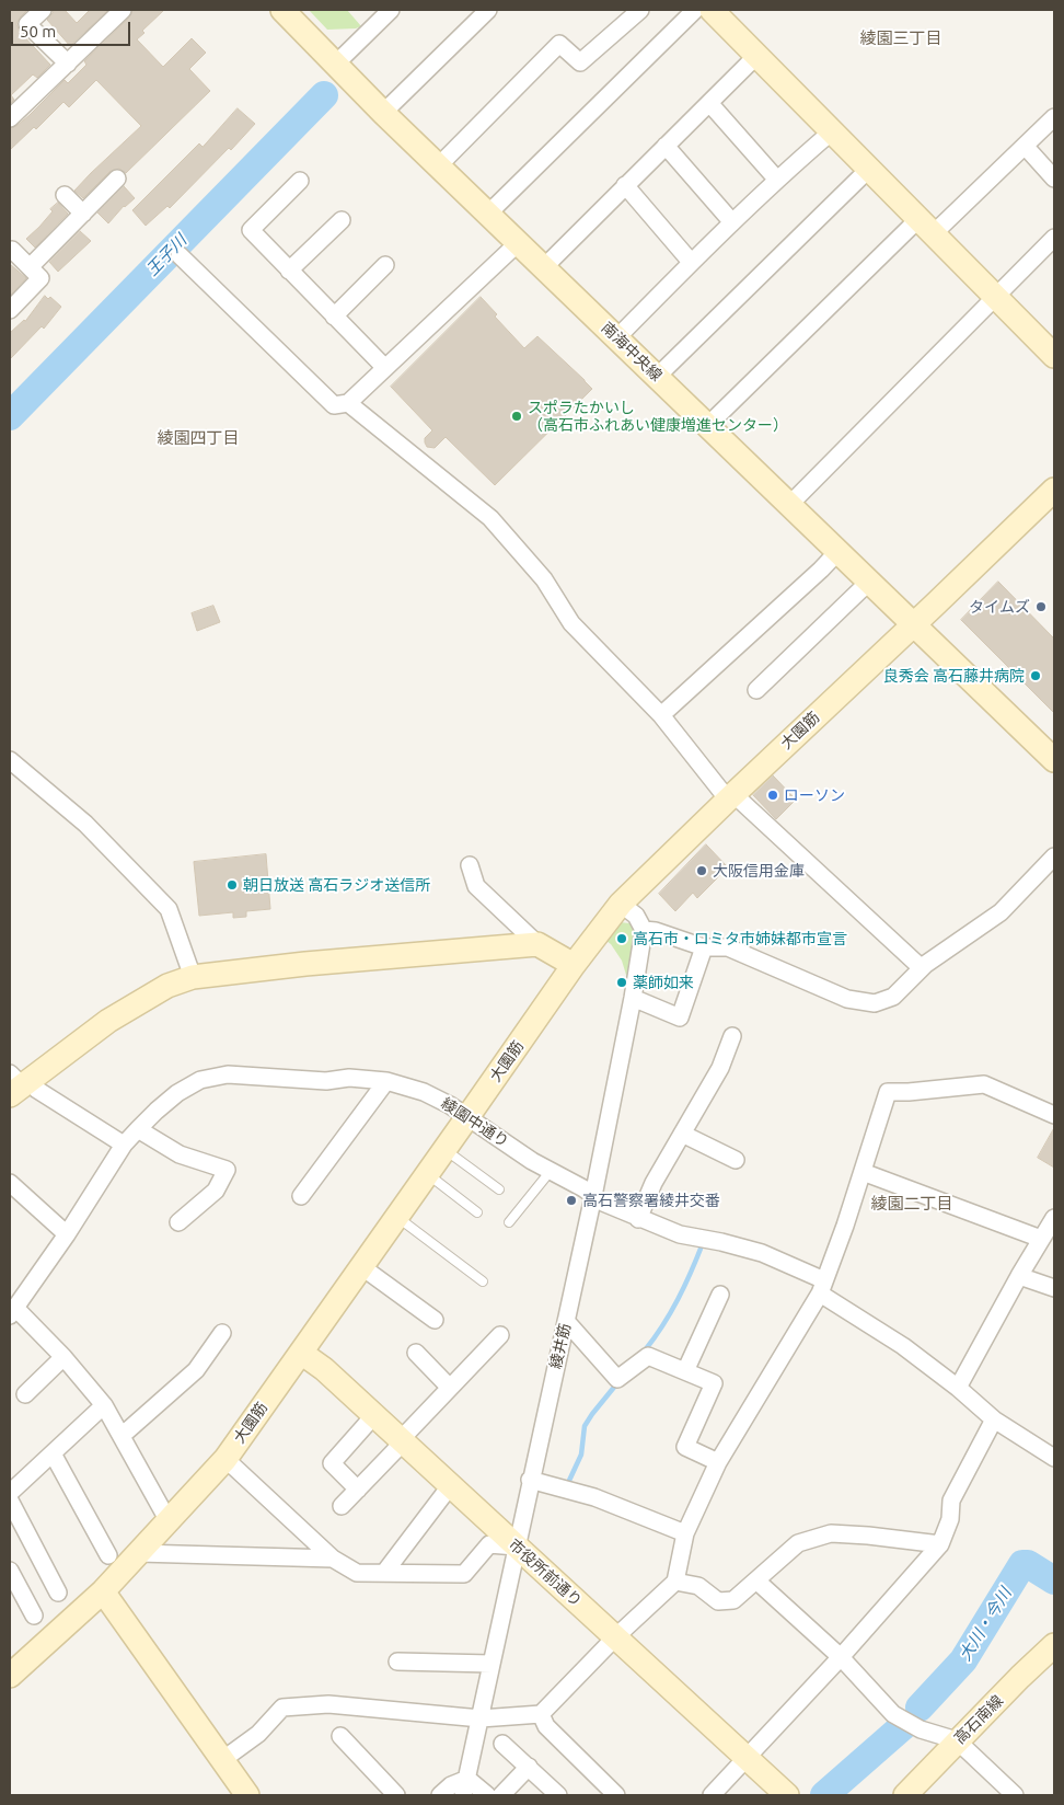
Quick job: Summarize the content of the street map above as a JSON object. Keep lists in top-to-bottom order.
{
  "streets": {
    "street": [
      "南海中央線",
      "大園筋",
      "綾園中通り",
      "綾井筋",
      "市役所前通り",
      "高石南線"
    ]
  },
  "crossings": [
    ["南海中央線", "大園筋"],
    ["大園筋", "綾園中通り"],
    ["大園筋", "市役所前通り"],
    ["綾園中通り", "綾井筋"],
    ["綾井筋", "市役所前通り"]
  ],
  "districts": ["綾園三丁目", "綾園四丁目", "綾園二丁目"],
  "water": ["王子川", "大川・今川"],
  "places": [
    "スポラたかいし （高石市ふれあい健康増進センター）",
    "タイムズ",
    "良秀会 高石藤井病院",
    "ローソン",
    "大阪信用金庫",
    "朝日放送 高石ラジオ送信所",
    "高石市・ロミタ市姉妹都市宣言",
    "薬師如来",
    "高石警察署綾井交番"
  ],
  "scale_bar": "50 m"
}
